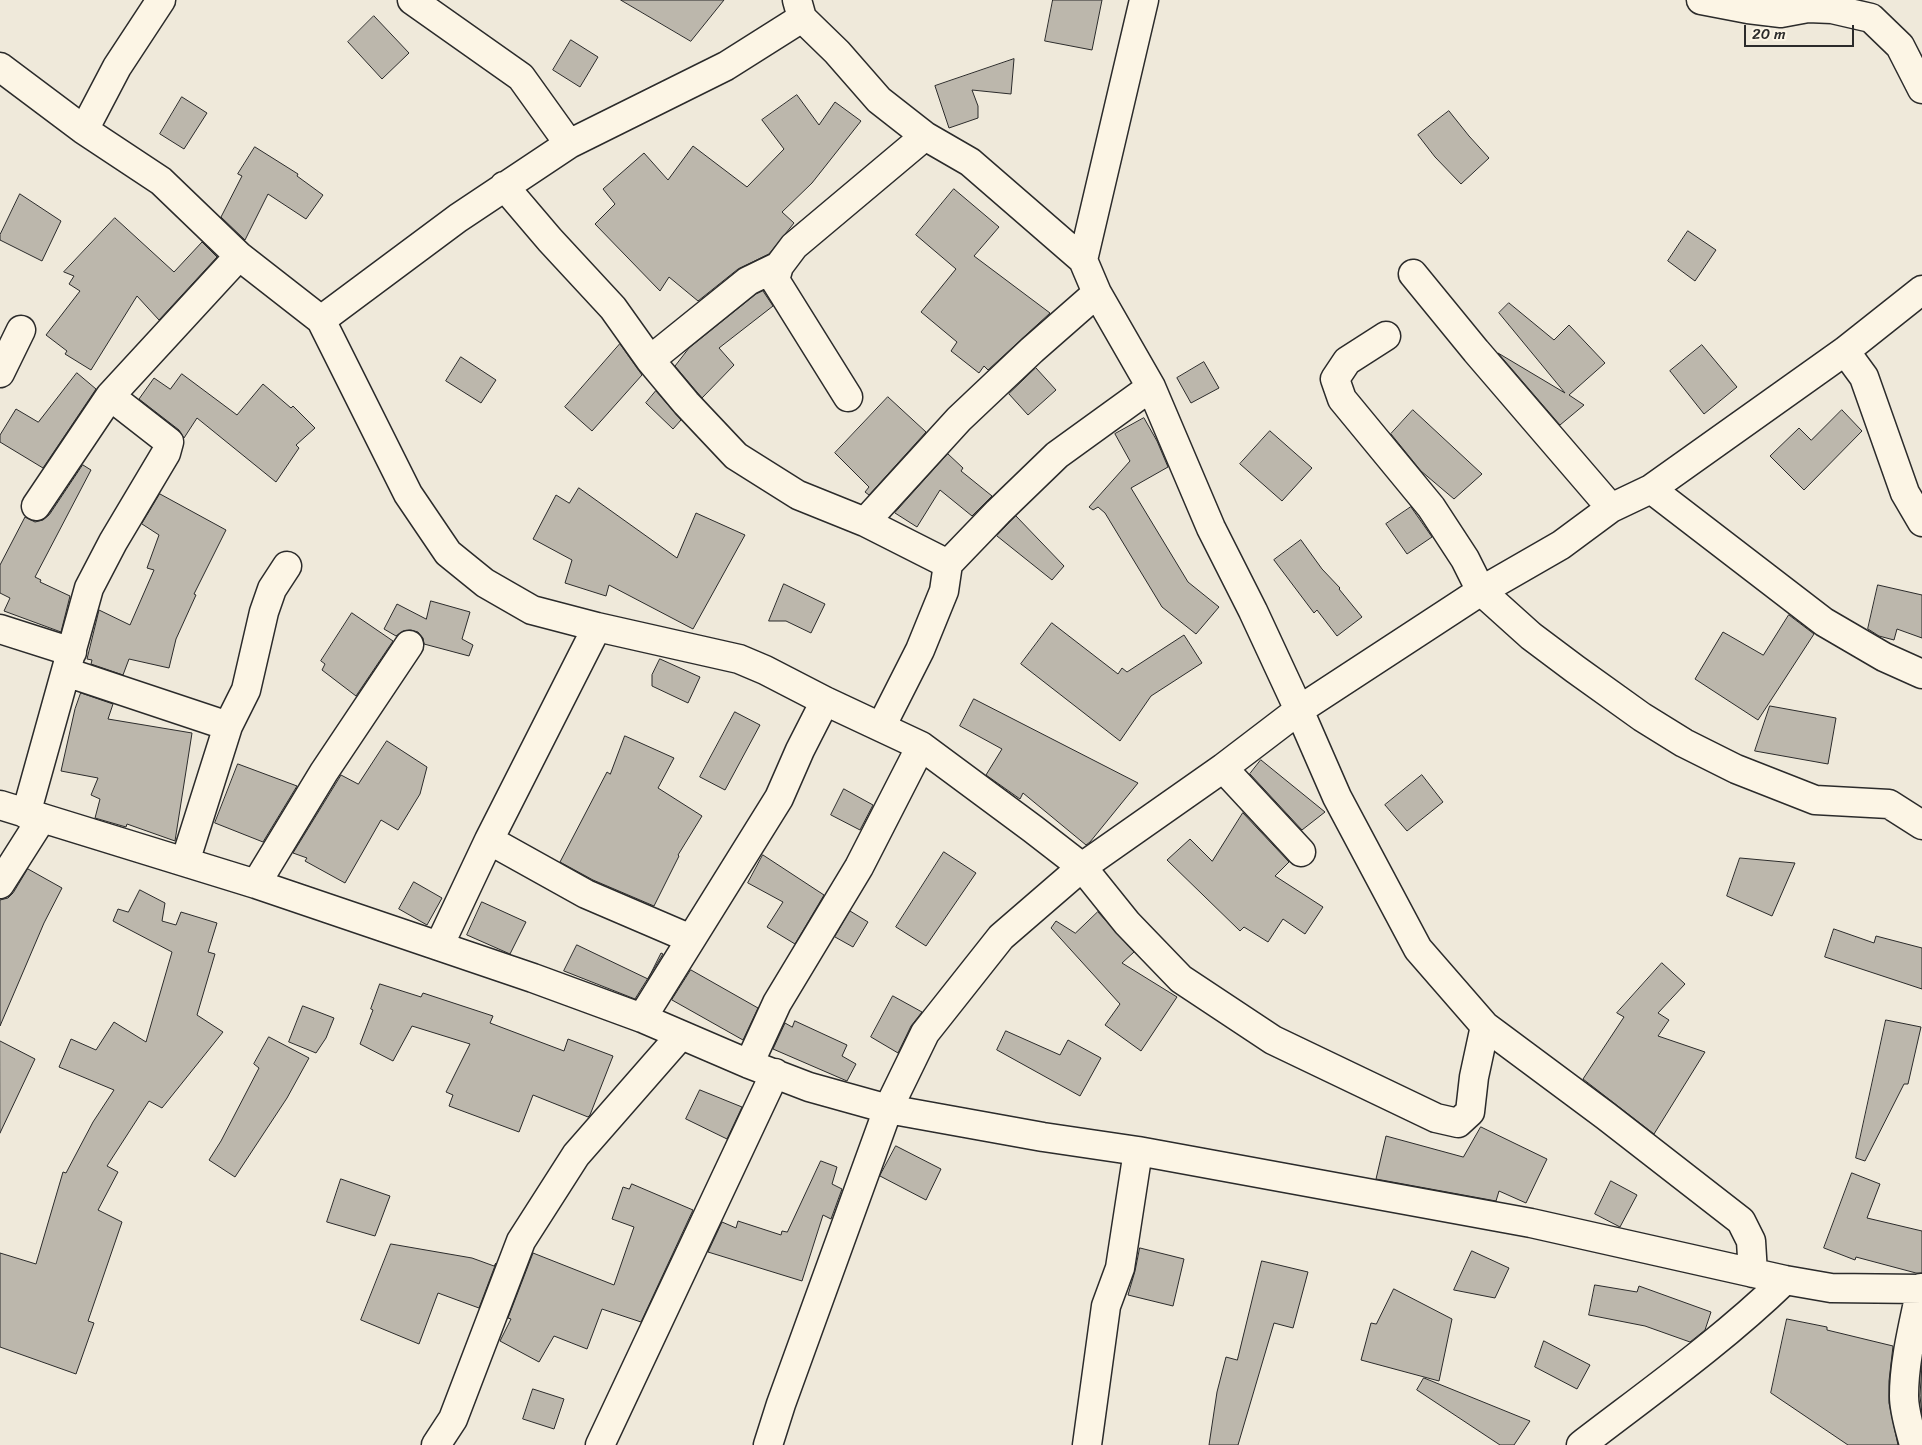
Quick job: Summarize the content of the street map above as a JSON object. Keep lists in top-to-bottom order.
{
  "scale_bar": "20 m"
}
